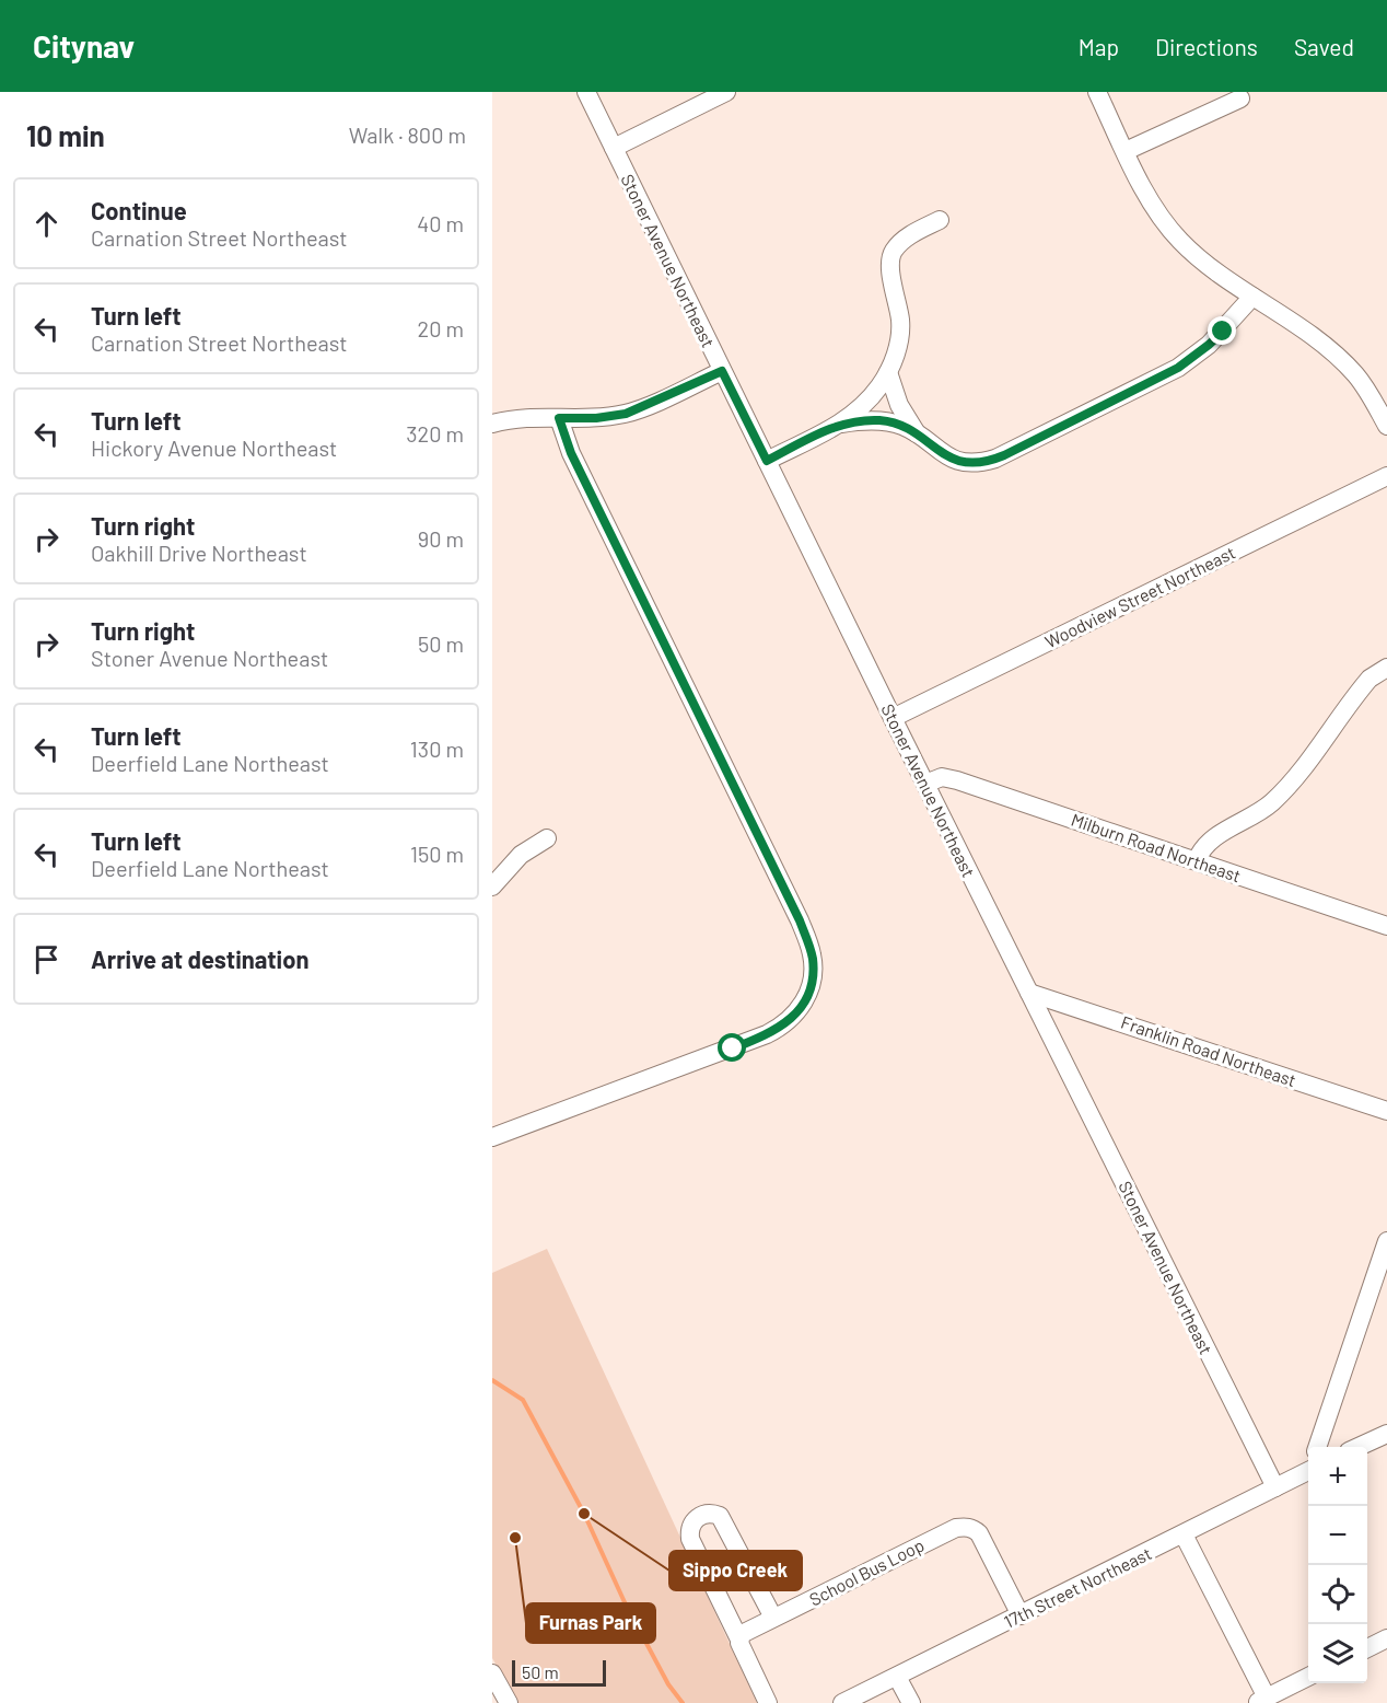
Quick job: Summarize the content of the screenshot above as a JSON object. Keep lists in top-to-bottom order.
{
  "streets": {
    "street": [
      "Stoner Avenue Northeast",
      "Woodview Street Northeast",
      "Milburn Road Northeast",
      "Franklin Road Northeast",
      "School Bus Loop",
      "17th Street Northeast"
    ]
  },
  "crossings": [
    ["Stoner Avenue Northeast", "Woodview Street Northeast"],
    ["Stoner Avenue Northeast", "Milburn Road Northeast"],
    ["Stoner Avenue Northeast", "Franklin Road Northeast"],
    ["Stoner Avenue Northeast", "17th Street Northeast"],
    ["School Bus Loop", "17th Street Northeast"]
  ],
  "places": ["Sippo Creek", "Furnas Park"],
  "scale_bar": "50 m",
  "page": {
    "header": "Citynav",
    "nav": ["Map", "Directions", "Saved"],
    "heading": ["10 min", "Walk · 800 m"],
    "list": [
      ["Continue", "Carnation Street Northeast", "40 m"],
      ["Turn left", "Carnation Street Northeast", "20 m"],
      ["Turn left", "Hickory Avenue Northeast", "320 m"],
      ["Turn right", "Oakhill Drive Northeast", "90 m"],
      ["Turn right", "Stoner Avenue Northeast", "50 m"],
      ["Turn left", "Deerfield Lane Northeast", "130 m"],
      ["Turn left", "Deerfield Lane Northeast", "150 m"],
      "Arrive at destination"
    ],
    "map_buttons": ["+", "−"],
    "scale": "50 m"
  }
}
